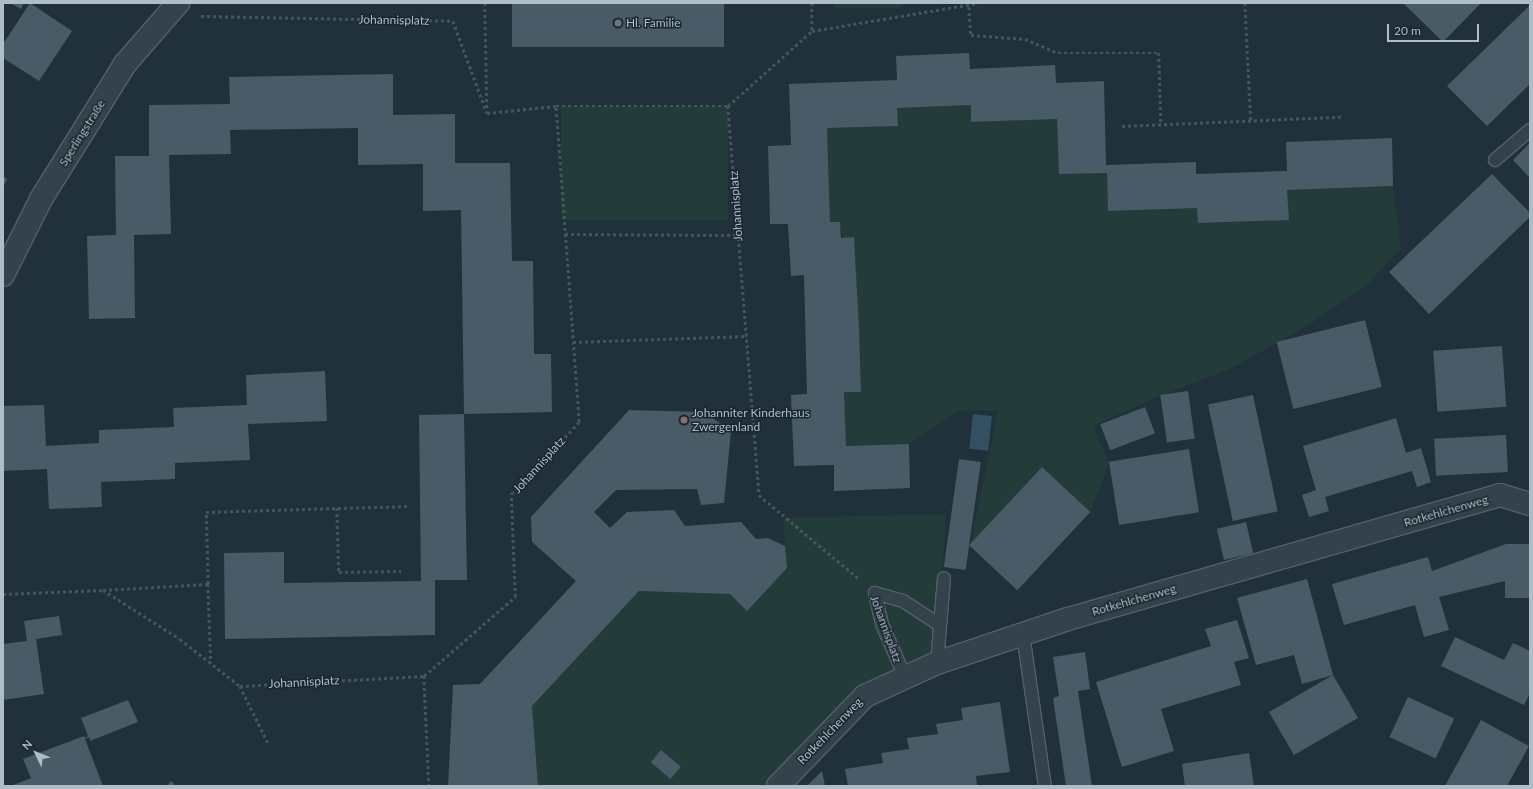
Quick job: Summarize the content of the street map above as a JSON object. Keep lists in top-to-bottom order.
{
  "streets": {
    "street": ["Sperlingstraße", "Rotkehlchenweg"],
    "lane": ["Johannisplatz"]
  },
  "crossings": [
    ["Johannisplatz", "Sperlingstraße"],
    ["Johannisplatz", "Rotkehlchenweg"]
  ],
  "places": ["Hl. Familie", "Johanniter Kinderhaus Zwergenland"],
  "scale_bar": "20 m",
  "north": "top left"
}
